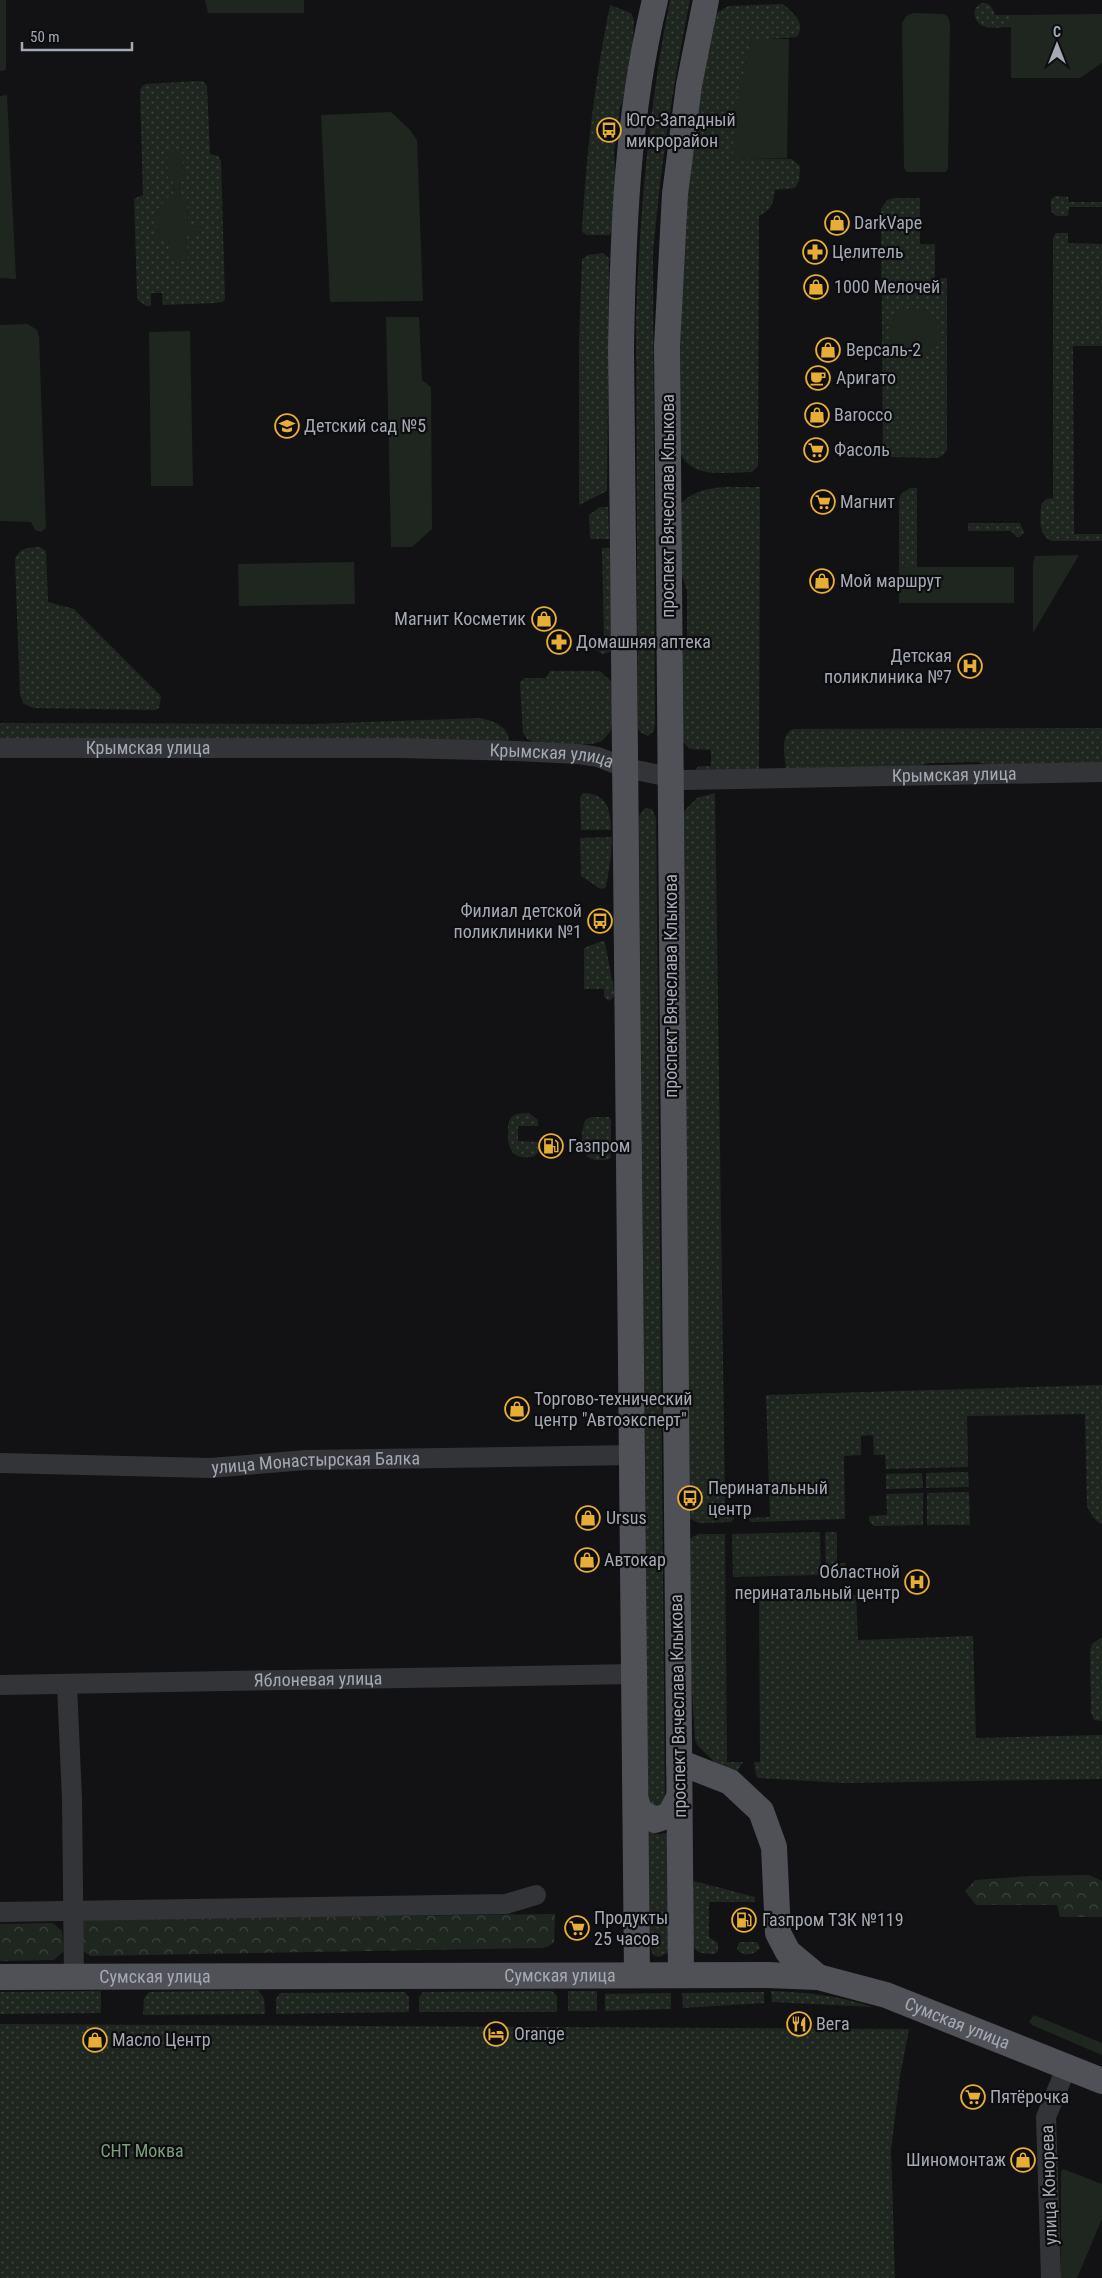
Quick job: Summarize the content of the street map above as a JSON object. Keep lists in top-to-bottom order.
{
  "streets": {
    "main road": ["проспект Вячеслава Клыкова", "Сумская улица"],
    "street": [
      "Крымская улица",
      "улица Монастырская Балка",
      "Яблоневая улица",
      "улица Конорева"
    ]
  },
  "crossings": [
    ["проспект Вячеслава Клыкова", "Крымская улица"],
    ["проспект Вячеслава Клыкова", "Сумская улица"],
    ["Сумская улица", "улица Конорева"]
  ],
  "parks": ["СНТ Моква"],
  "places": {
    "bus stop": ["Юго-Западный микрорайон", "Филиал детской поликлиники №1", "Перинатальный центр"],
    "shop": [
      "DarkVape",
      "1000 Мелочей",
      "Версаль-2",
      "Barocco",
      "Мой маршрут",
      "Магнит Косметик",
      "Торгово-технический центр \"Автоэксперт\"",
      "Ursus",
      "Автокар",
      "Масло Центр",
      "Шиномонтаж"
    ],
    "pharmacy": ["Целитель", "Домашняя аптека"],
    "cafe": ["Аригато"],
    "school or university": ["Детский сад №5"],
    "supermarket": [
      "Фасоль",
      "Магнит",
      "Продукты 25 часов",
      "Пятёрочка"
    ],
    "hospital": ["Детская поликлиника №7", "Областной перинатальный центр"],
    "fuel station": ["Газпром", "Газпром ТЗК №119"],
    "restaurant": ["Вега"],
    "hotel": ["Orange"]
  },
  "scale_bar": "50 m",
  "north": "top"
}
